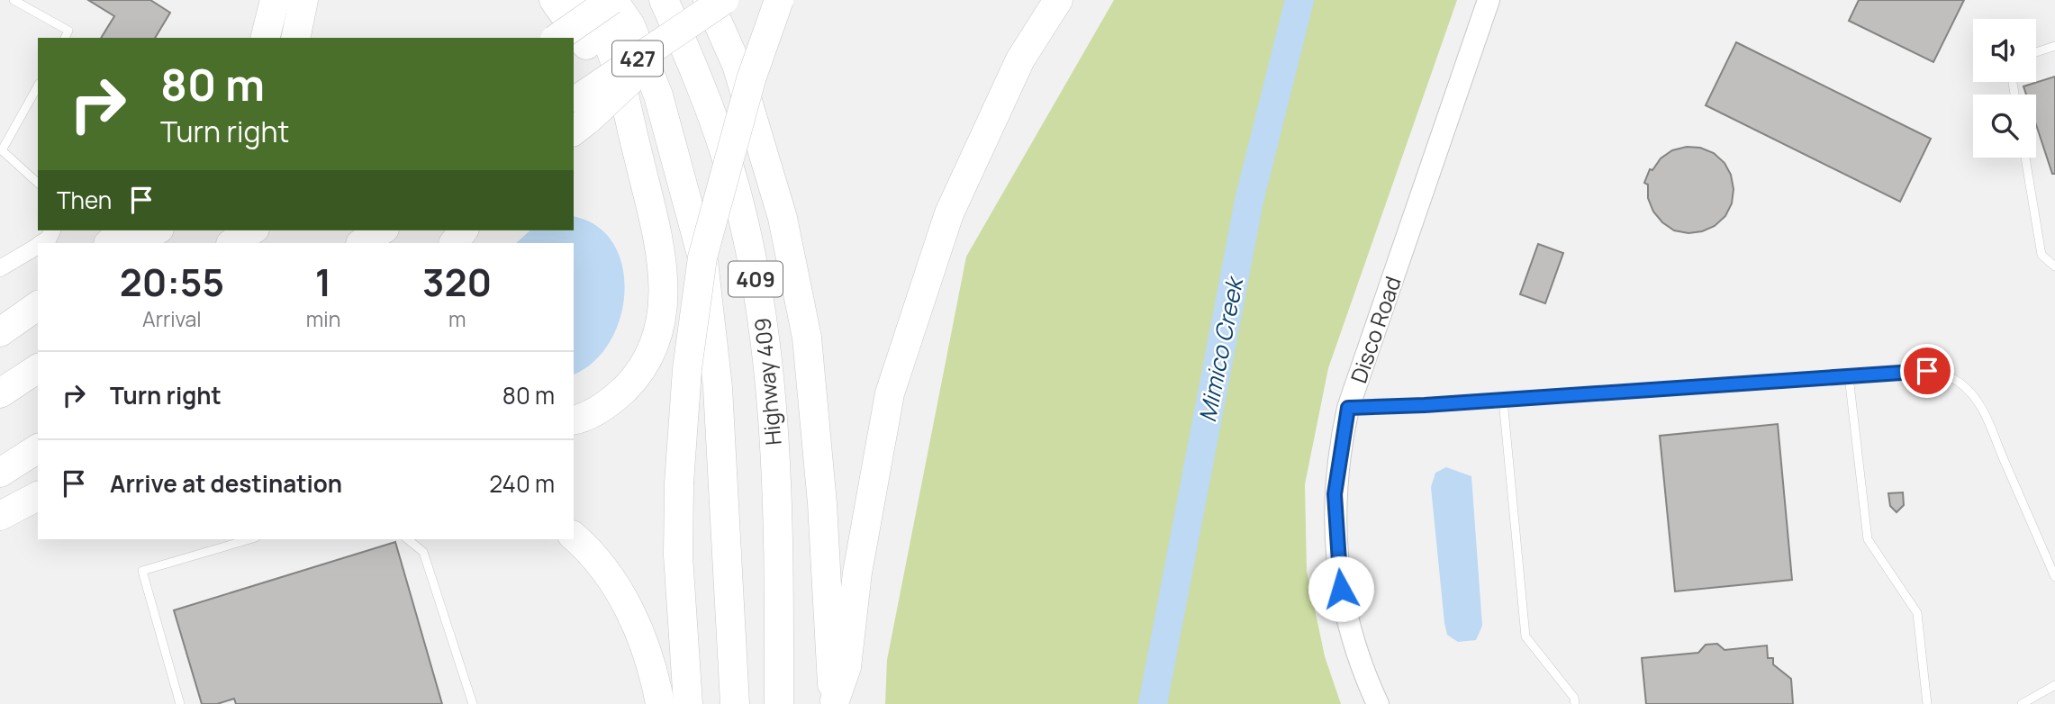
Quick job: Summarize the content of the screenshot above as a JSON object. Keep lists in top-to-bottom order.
{
  "streets": {
    "highway": ["427", "409", "Highway 409"],
    "main road": ["Disco Road"]
  },
  "water": ["Mimico Creek"],
  "page": {
    "turn": ["80 m", "Turn right"],
    "then": "Then",
    "eta": [
      "20:55",
      "Arrival",
      "1",
      "min",
      "320",
      "m"
    ],
    "list": [
      {
        "name": "Turn right",
        "value": "80 m"
      },
      {
        "name": "Arrive at destination",
        "value": "240 m"
      }
    ]
  }
}
